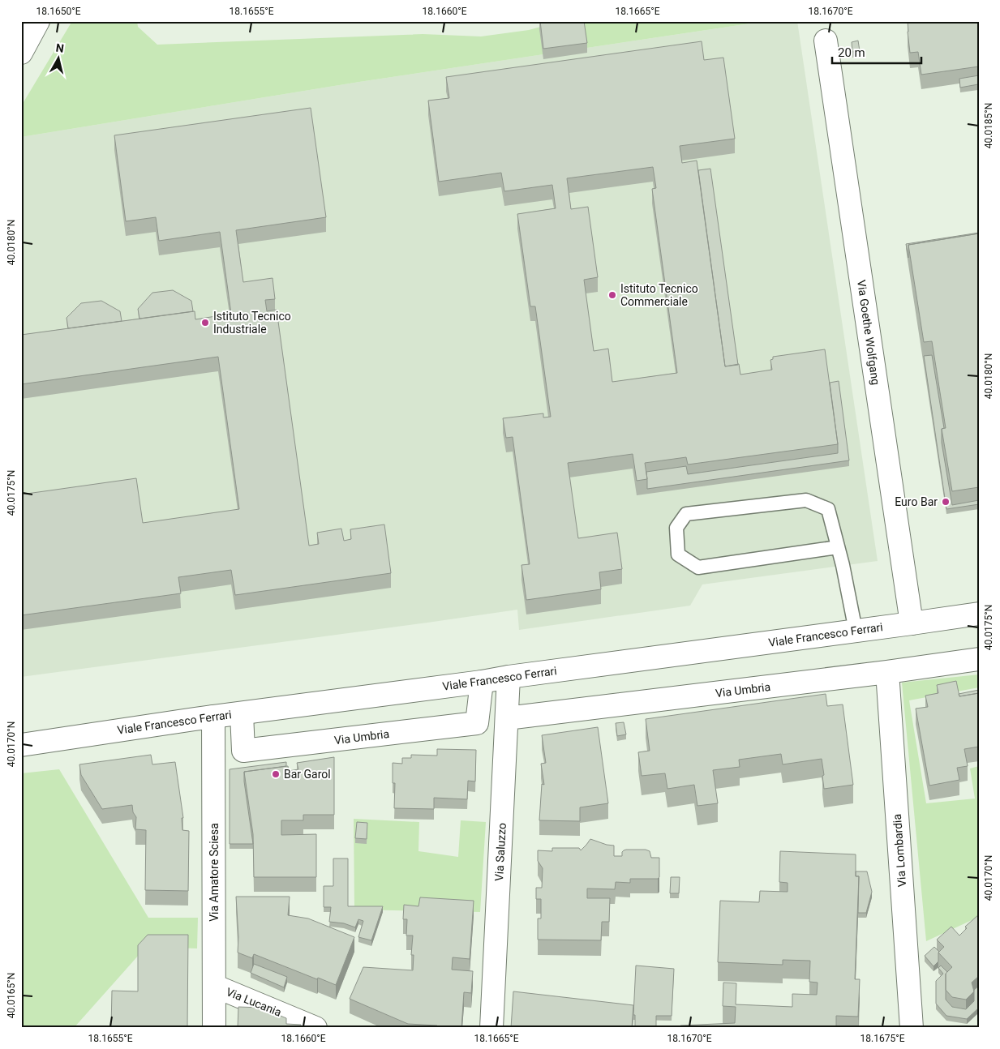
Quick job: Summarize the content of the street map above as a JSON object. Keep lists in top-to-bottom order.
{
  "streets": {
    "street": [
      "Via Goethe Wolfgang",
      "Viale Francesco Ferrari",
      "Via Umbria",
      "Via Lombardia",
      "Via Saluzzo",
      "Via Amatore Sciesa",
      "Via Lucania"
    ]
  },
  "crossings": [
    ["Via Goethe Wolfgang", "Viale Francesco Ferrari"],
    ["Viale Francesco Ferrari", "Via Umbria"],
    ["Viale Francesco Ferrari", "Via Saluzzo"],
    ["Viale Francesco Ferrari", "Via Amatore Sciesa"],
    ["Via Umbria", "Via Lombardia"],
    ["Via Umbria", "Via Saluzzo"],
    ["Via Amatore Sciesa", "Via Lucania"]
  ],
  "places": [
    "Istituto Tecnico Commerciale",
    "Istituto Tecnico Industriale",
    "Euro Bar",
    "Bar Garol"
  ],
  "scale_bar": "20 m",
  "north": "top",
  "coordinates": [
    "18.1650°E",
    "18.1655°E",
    "18.1660°E",
    "18.1665°E",
    "18.1670°E",
    "40.0185°N",
    "40.0180°N",
    "40.0175°N",
    "40.0170°N",
    "40.0165°N",
    "18.1675°E"
  ]
}
